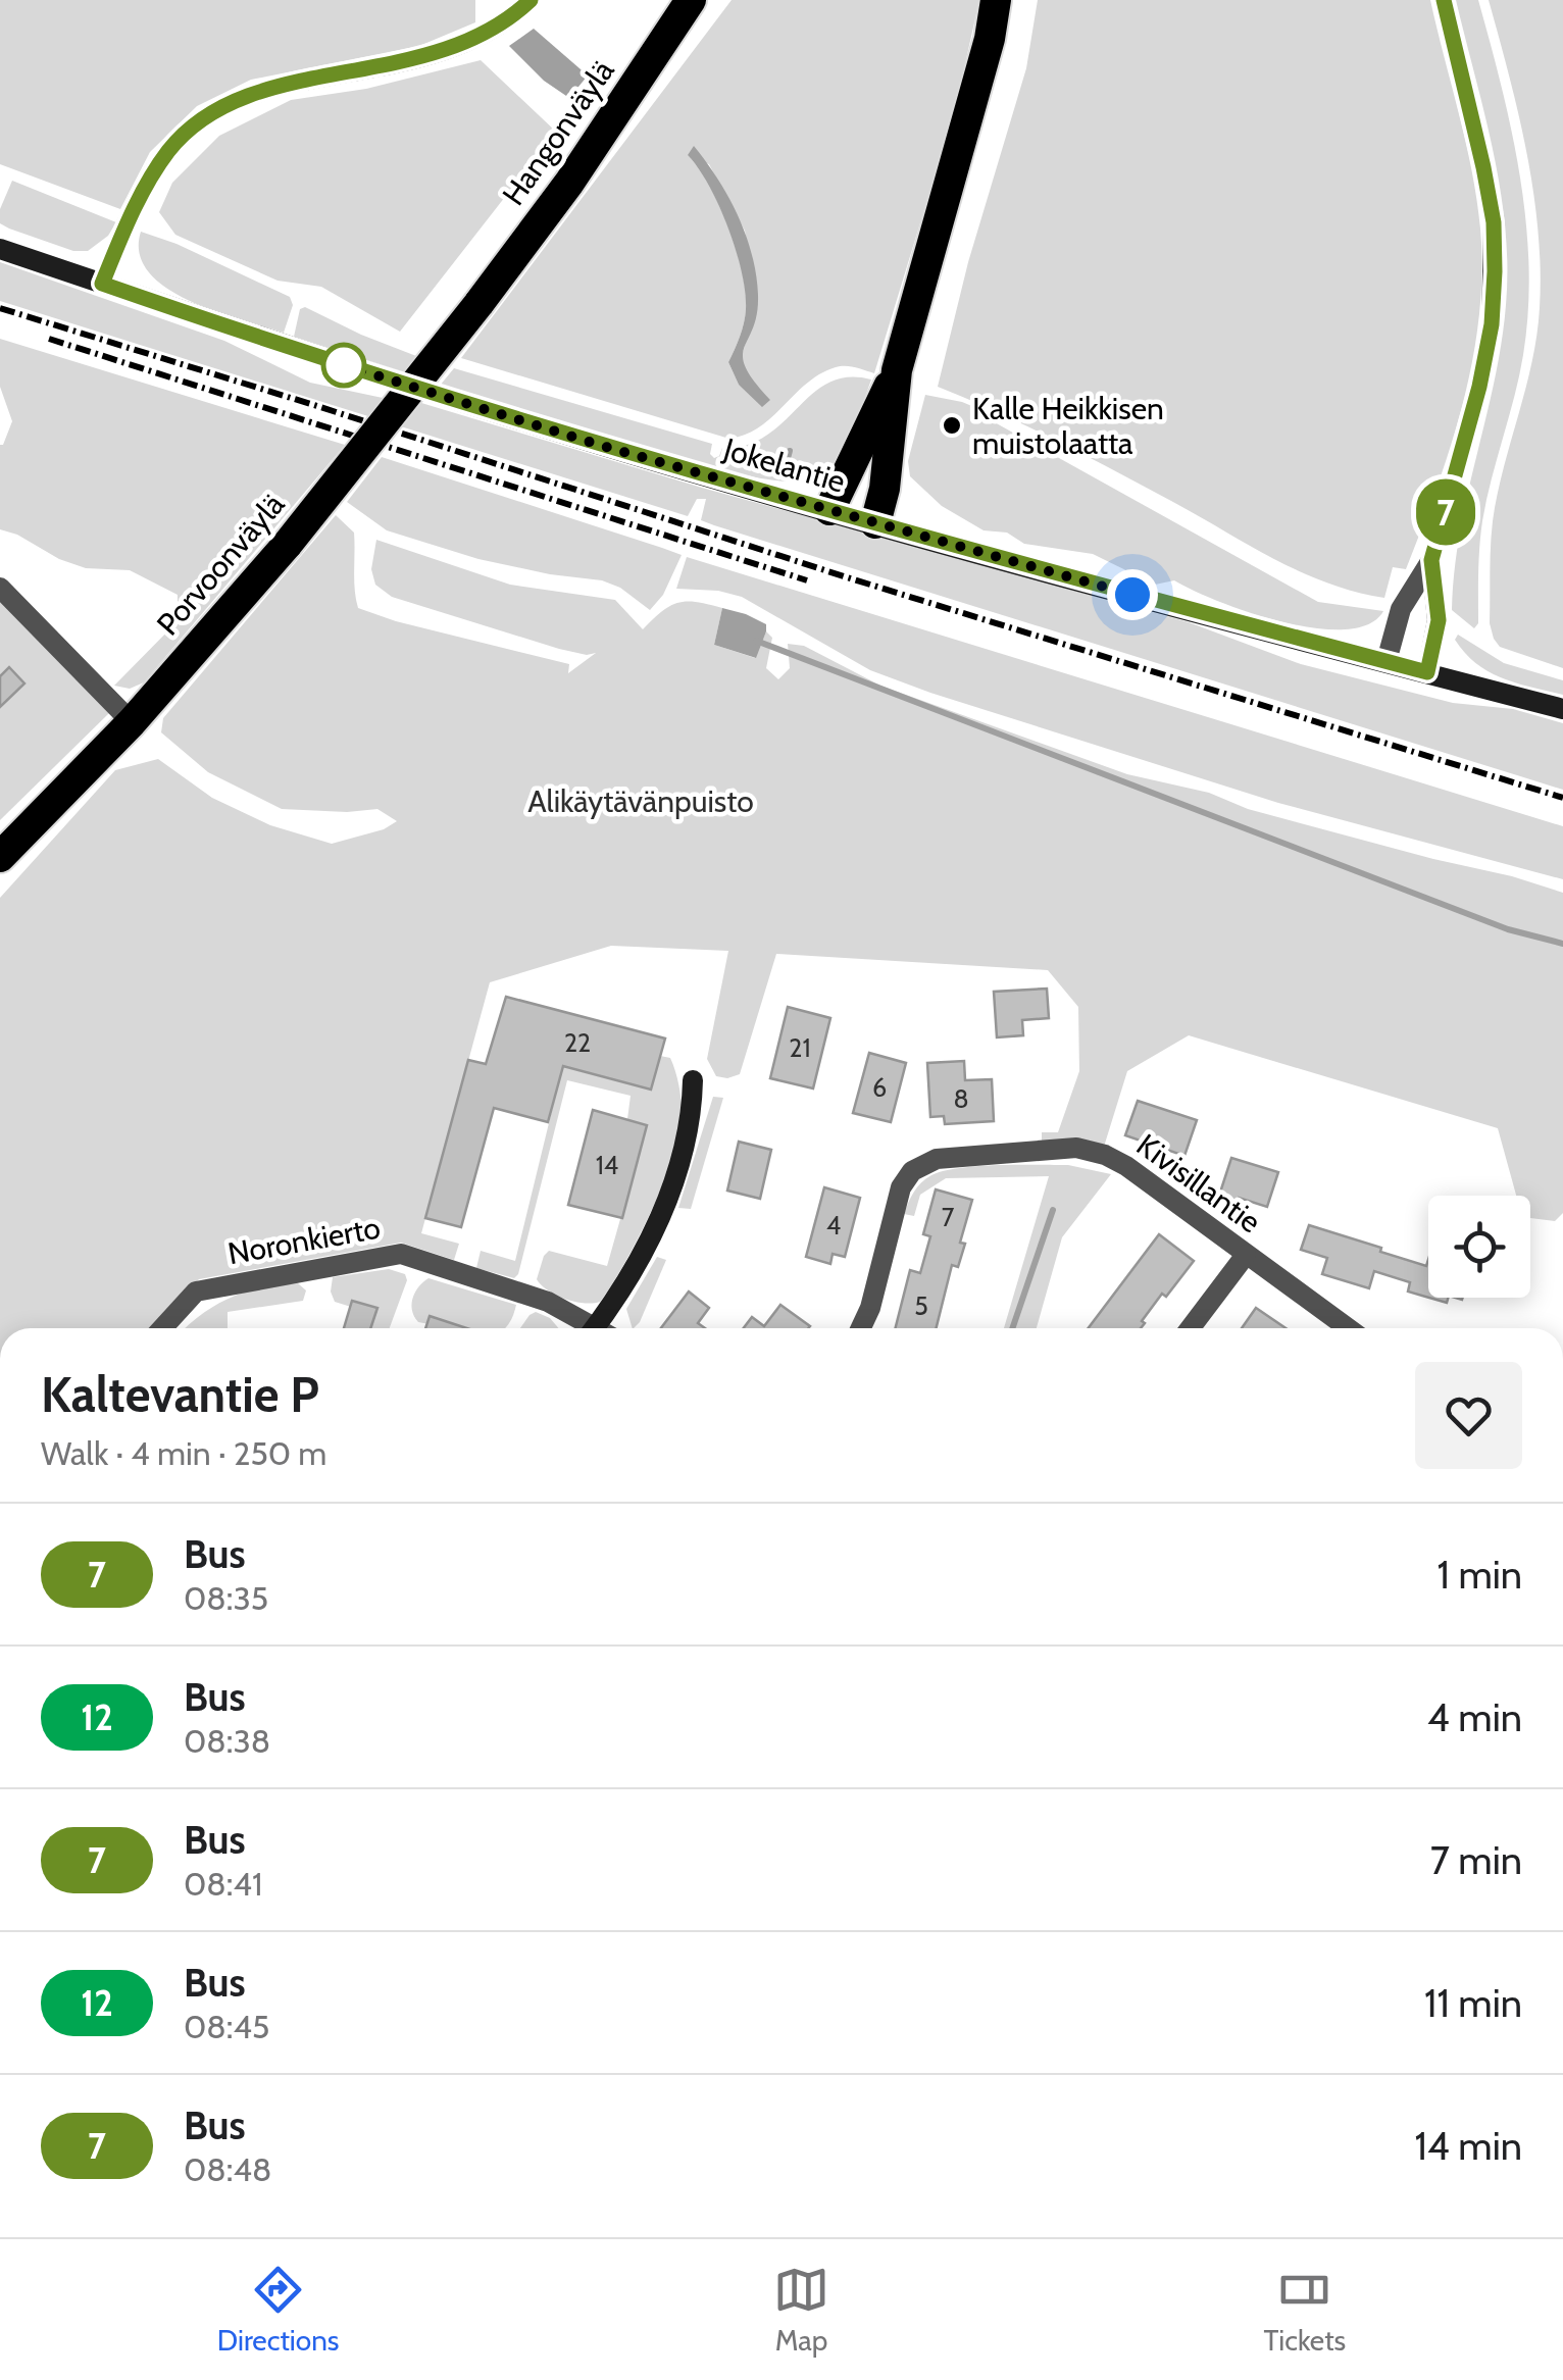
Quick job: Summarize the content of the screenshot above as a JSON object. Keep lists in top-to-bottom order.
{
  "streets": {
    "highway": ["Hangonväylä", "Porvoonväylä"],
    "street": ["Jokelantie", "Kivisillantie", "Noronkierto"]
  },
  "crossings": [
    ["Hangonväylä", "Porvoonväylä"]
  ],
  "parks": ["Alikäytävänpuisto"],
  "places": ["Kalle Heikkisen muistolaatta"],
  "lines": ["bus line 7"],
  "house_numbers": [
    "22",
    "21",
    "6",
    "8",
    "14",
    "7",
    "4",
    "5"
  ],
  "page": {
    "on_map": "7",
    "heading": ["Kaltevantie P", "Walk · 4 min · 250 m"],
    "list": [
      {
        "mark": "7",
        "name": "Bus",
        "note": "08:35",
        "value": "1 min"
      },
      {
        "mark": "12",
        "name": "Bus",
        "note": "08:38",
        "value": "4 min"
      },
      {
        "mark": "7",
        "name": "Bus",
        "note": "08:41",
        "value": "7 min"
      },
      {
        "mark": "12",
        "name": "Bus",
        "note": "08:45",
        "value": "11 min"
      },
      {
        "mark": "7",
        "name": "Bus",
        "note": "08:48",
        "value": "14 min"
      }
    ],
    "tabs": ["Directions", "Map", "Tickets"]
  }
}
